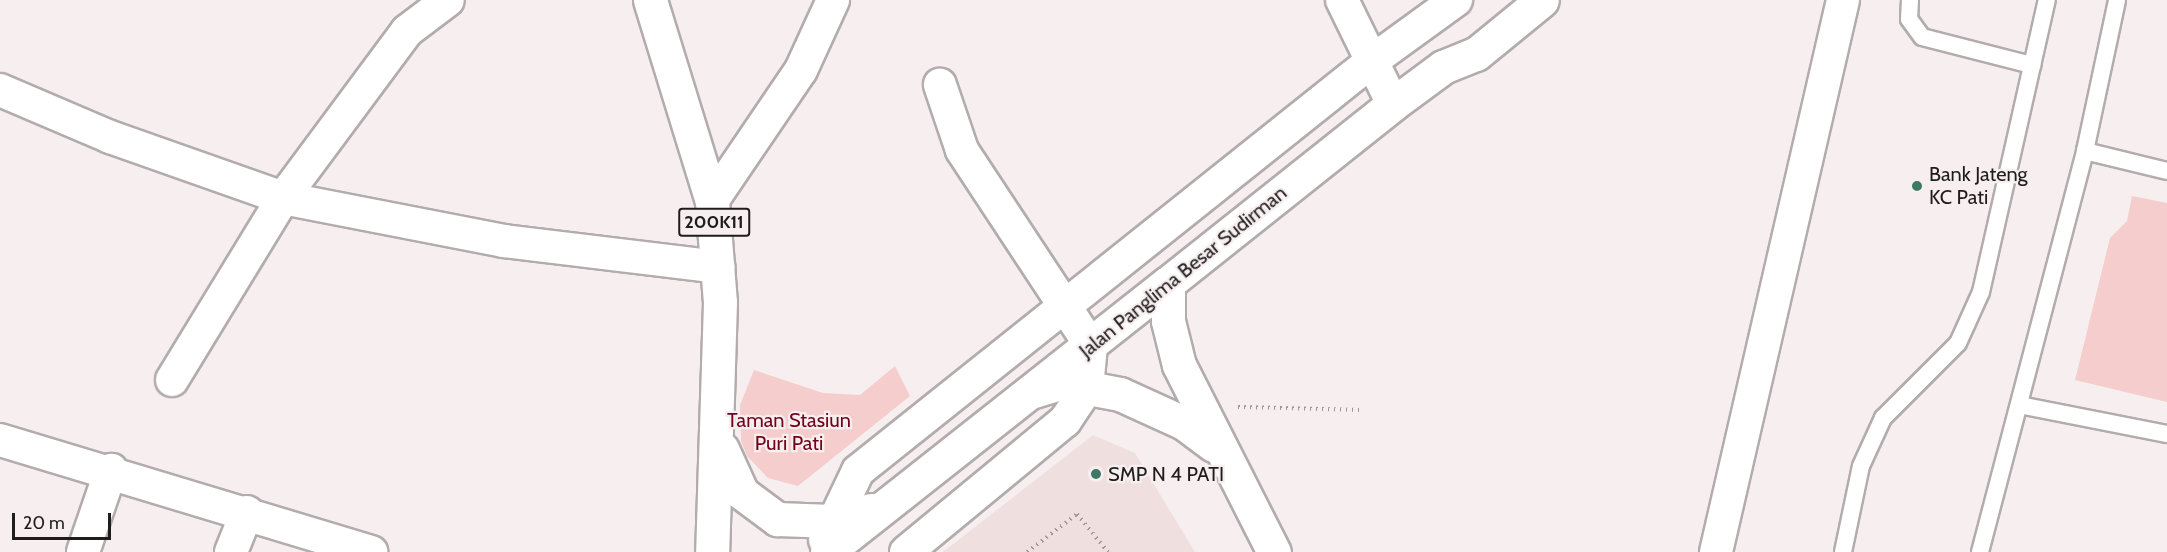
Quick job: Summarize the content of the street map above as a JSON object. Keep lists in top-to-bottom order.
{
  "streets": {
    "main road": ["200K11", "Jalan Panglima Besar Sudirman"]
  },
  "parks": ["Taman Stasiun Puri Pati"],
  "places": ["Bank Jateng KC Pati", "SMP N 4 PATI"],
  "scale_bar": "20 m"
}
